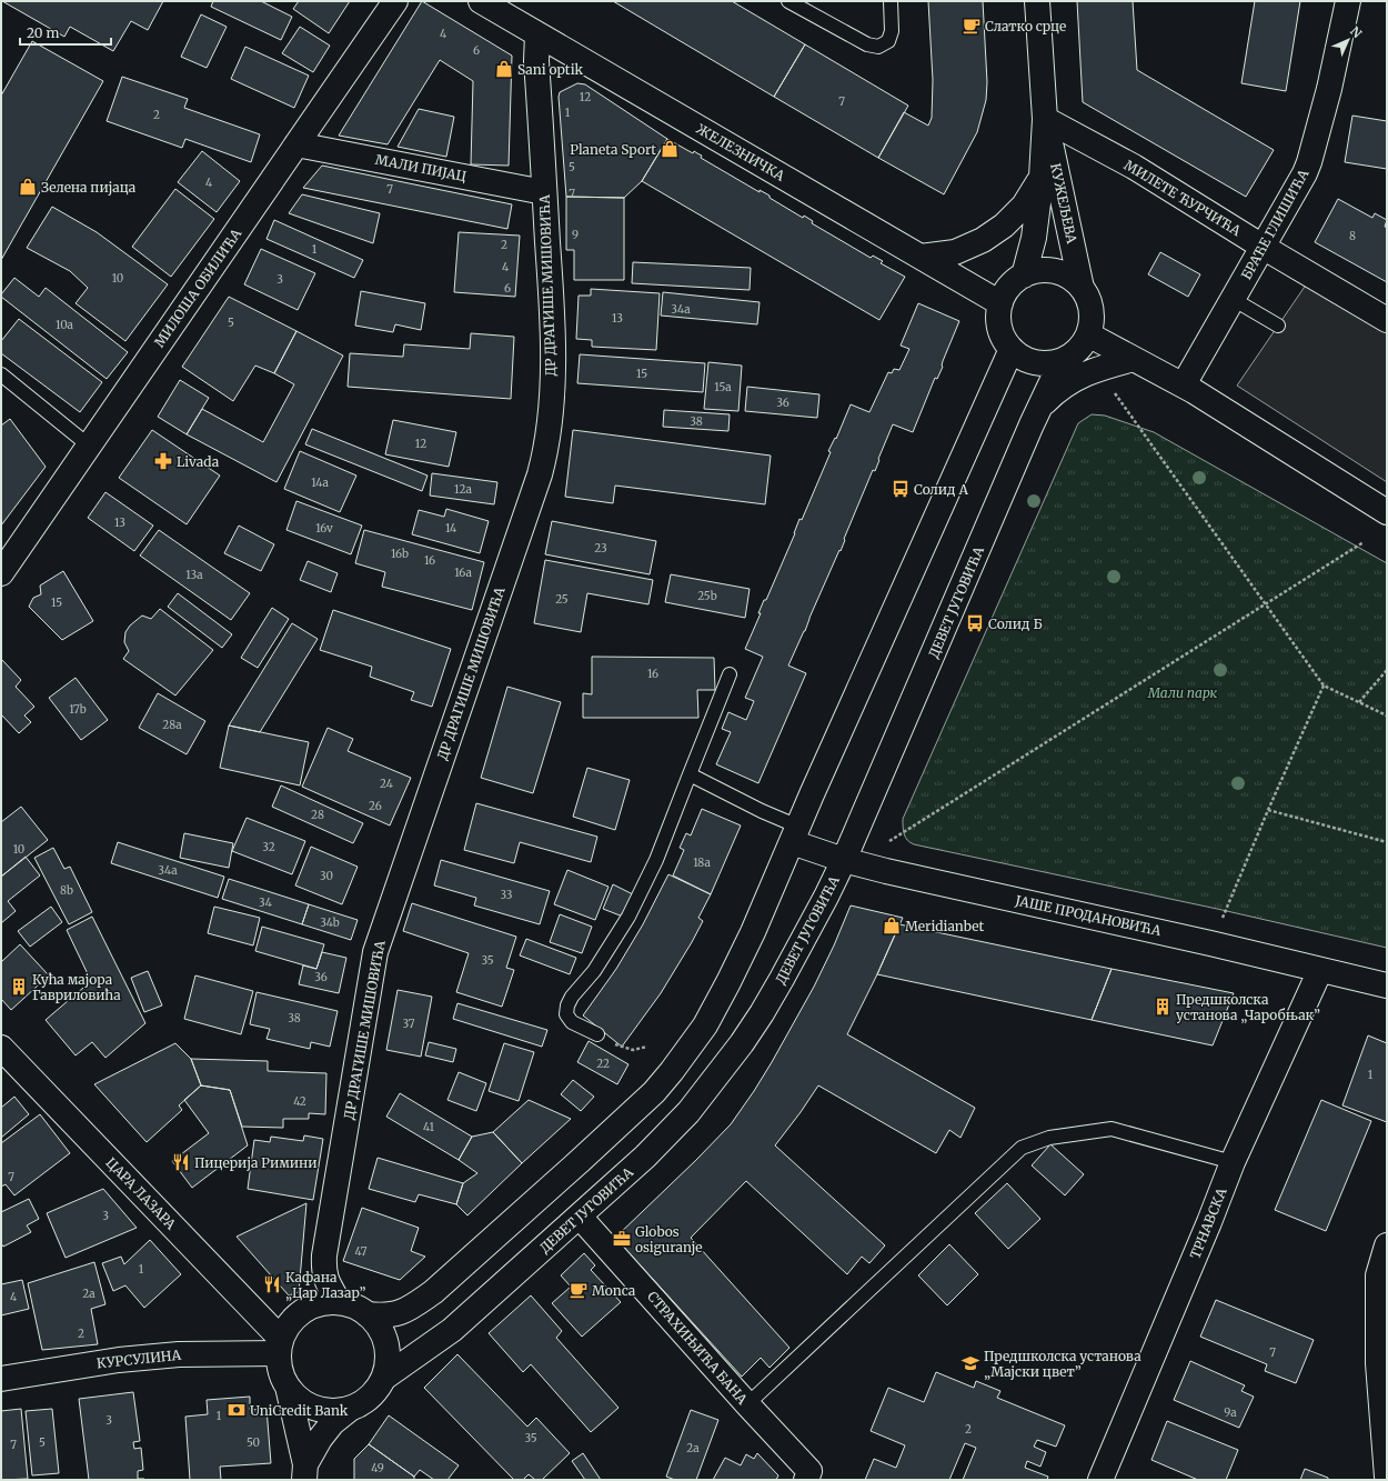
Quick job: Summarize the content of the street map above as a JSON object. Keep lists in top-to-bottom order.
{
  "streets": {
    "street": [
      "ЖЕЛЕЗНИЧКА",
      "МАЛИ ПИЈАЦ",
      "МИЛЕТЕ ЋУРЧИЋА",
      "КУЖЕЉЕВА",
      "БРАЋЕ ГЛИШИЋА",
      "ДР ДРАГИШЕ МИШОВИЋА",
      "МИЛОША ОБИЛИЋА",
      "ДЕВЕТ ЈУГОВИЋА",
      "ЈАШЕ ПРОДАНОВИЋА",
      "ЦАРА ЛАЗАРА",
      "ТРНАВСКА",
      "СТРАХИЊИЋА БАНА",
      "КУРСУЛИНА"
    ]
  },
  "crossings": [
    ["ЖЕЛЕЗНИЧКА", "КУЖЕЉЕВА"],
    ["ЖЕЛЕЗНИЧКА", "ДР ДРАГИШЕ МИШОВИЋА"],
    ["ЖЕЛЕЗНИЧКА", "ДЕВЕТ ЈУГОВИЋА"],
    ["МАЛИ ПИЈАЦ", "ДР ДРАГИШЕ МИШОВИЋА"],
    ["МАЛИ ПИЈАЦ", "МИЛОША ОБИЛИЋА"],
    ["МИЛЕТЕ ЋУРЧИЋА", "КУЖЕЉЕВА"],
    ["МИЛЕТЕ ЋУРЧИЋА", "БРАЋЕ ГЛИШИЋА"],
    ["КУЖЕЉЕВА", "ДЕВЕТ ЈУГОВИЋА"],
    ["ДР ДРАГИШЕ МИШОВИЋА", "ДЕВЕТ ЈУГОВИЋА"],
    ["ДР ДРАГИШЕ МИШОВИЋА", "ЦАРА ЛАЗАРА"],
    ["ДР ДРАГИШЕ МИШОВИЋА", "КУРСУЛИНА"],
    ["ДЕВЕТ ЈУГОВИЋА", "ЈАШЕ ПРОДАНОВИЋА"],
    ["ДЕВЕТ ЈУГОВИЋА", "ЦАРА ЛАЗАРА"],
    ["ДЕВЕТ ЈУГОВИЋА", "СТРАХИЊИЋА БАНА"],
    ["ДЕВЕТ ЈУГОВИЋА", "КУРСУЛИНА"],
    ["ЈАШЕ ПРОДАНОВИЋА", "ТРНАВСКА"],
    ["ЦАРА ЛАЗАРА", "КУРСУЛИНА"]
  ],
  "parks": ["Мали парк"],
  "places": {
    "cafe": ["Слатко срце", "Monca"],
    "shop": [
      "Sani optik",
      "Planeta Sport",
      "Зелена пијаца",
      "Meridianbet"
    ],
    "pharmacy": ["Livada"],
    "bus stop": ["Солид А", "Солид Б"],
    "building": ["Кућа мајора Гавриловића", "Предшколска установа „Чаробњак”"],
    "restaurant": ["Пицерија Римини", "Кафана „Цар Лазар”"],
    "office": ["Globos osiguranje"],
    "school or university": ["Предшколска установа „Мајски цвет”"],
    "bank": ["UniCredit Bank"]
  },
  "house_numbers": [
    "4",
    "6",
    "12",
    "7",
    "1",
    "2",
    "5",
    "4",
    "7",
    "7",
    "9",
    "8",
    "2",
    "1",
    "4",
    "10",
    "3",
    "6",
    "34a",
    "13",
    "5",
    "10a",
    "15",
    "15a",
    "36",
    "38",
    "12",
    "14a",
    "12a",
    "13",
    "16v",
    "14",
    "23",
    "16b",
    "16",
    "16a",
    "13a",
    "25b",
    "25",
    "15",
    "16",
    "17b",
    "28a",
    "24",
    "26",
    "28",
    "32",
    "10",
    "18a",
    "34a",
    "30",
    "8b",
    "33",
    "34",
    "34b",
    "35",
    "36",
    "38",
    "37",
    "22",
    "1",
    "42",
    "41",
    "7",
    "3",
    "47",
    "1",
    "2a",
    "4",
    "2",
    "7",
    "9a",
    "1",
    "3",
    "2",
    "35",
    "5",
    "50",
    "7",
    "2a",
    "49"
  ],
  "scale_bar": "20 m",
  "north": "top right"
}
